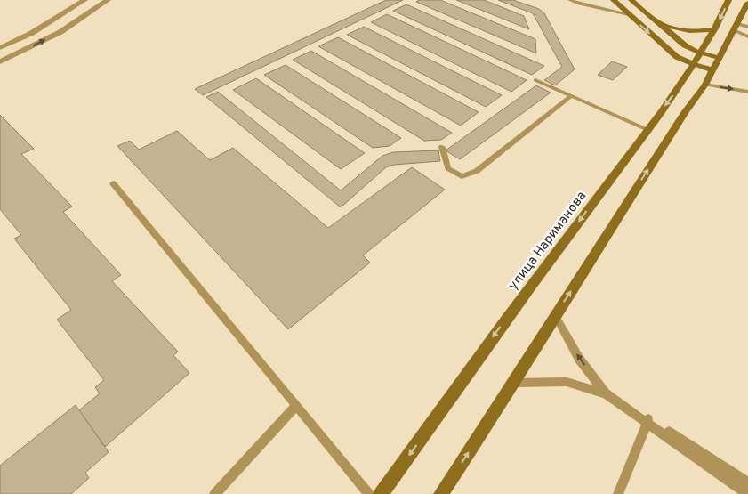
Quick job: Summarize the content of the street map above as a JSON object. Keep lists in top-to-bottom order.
{
  "streets": {
    "main road": ["улица Нариманова"]
  }
}
